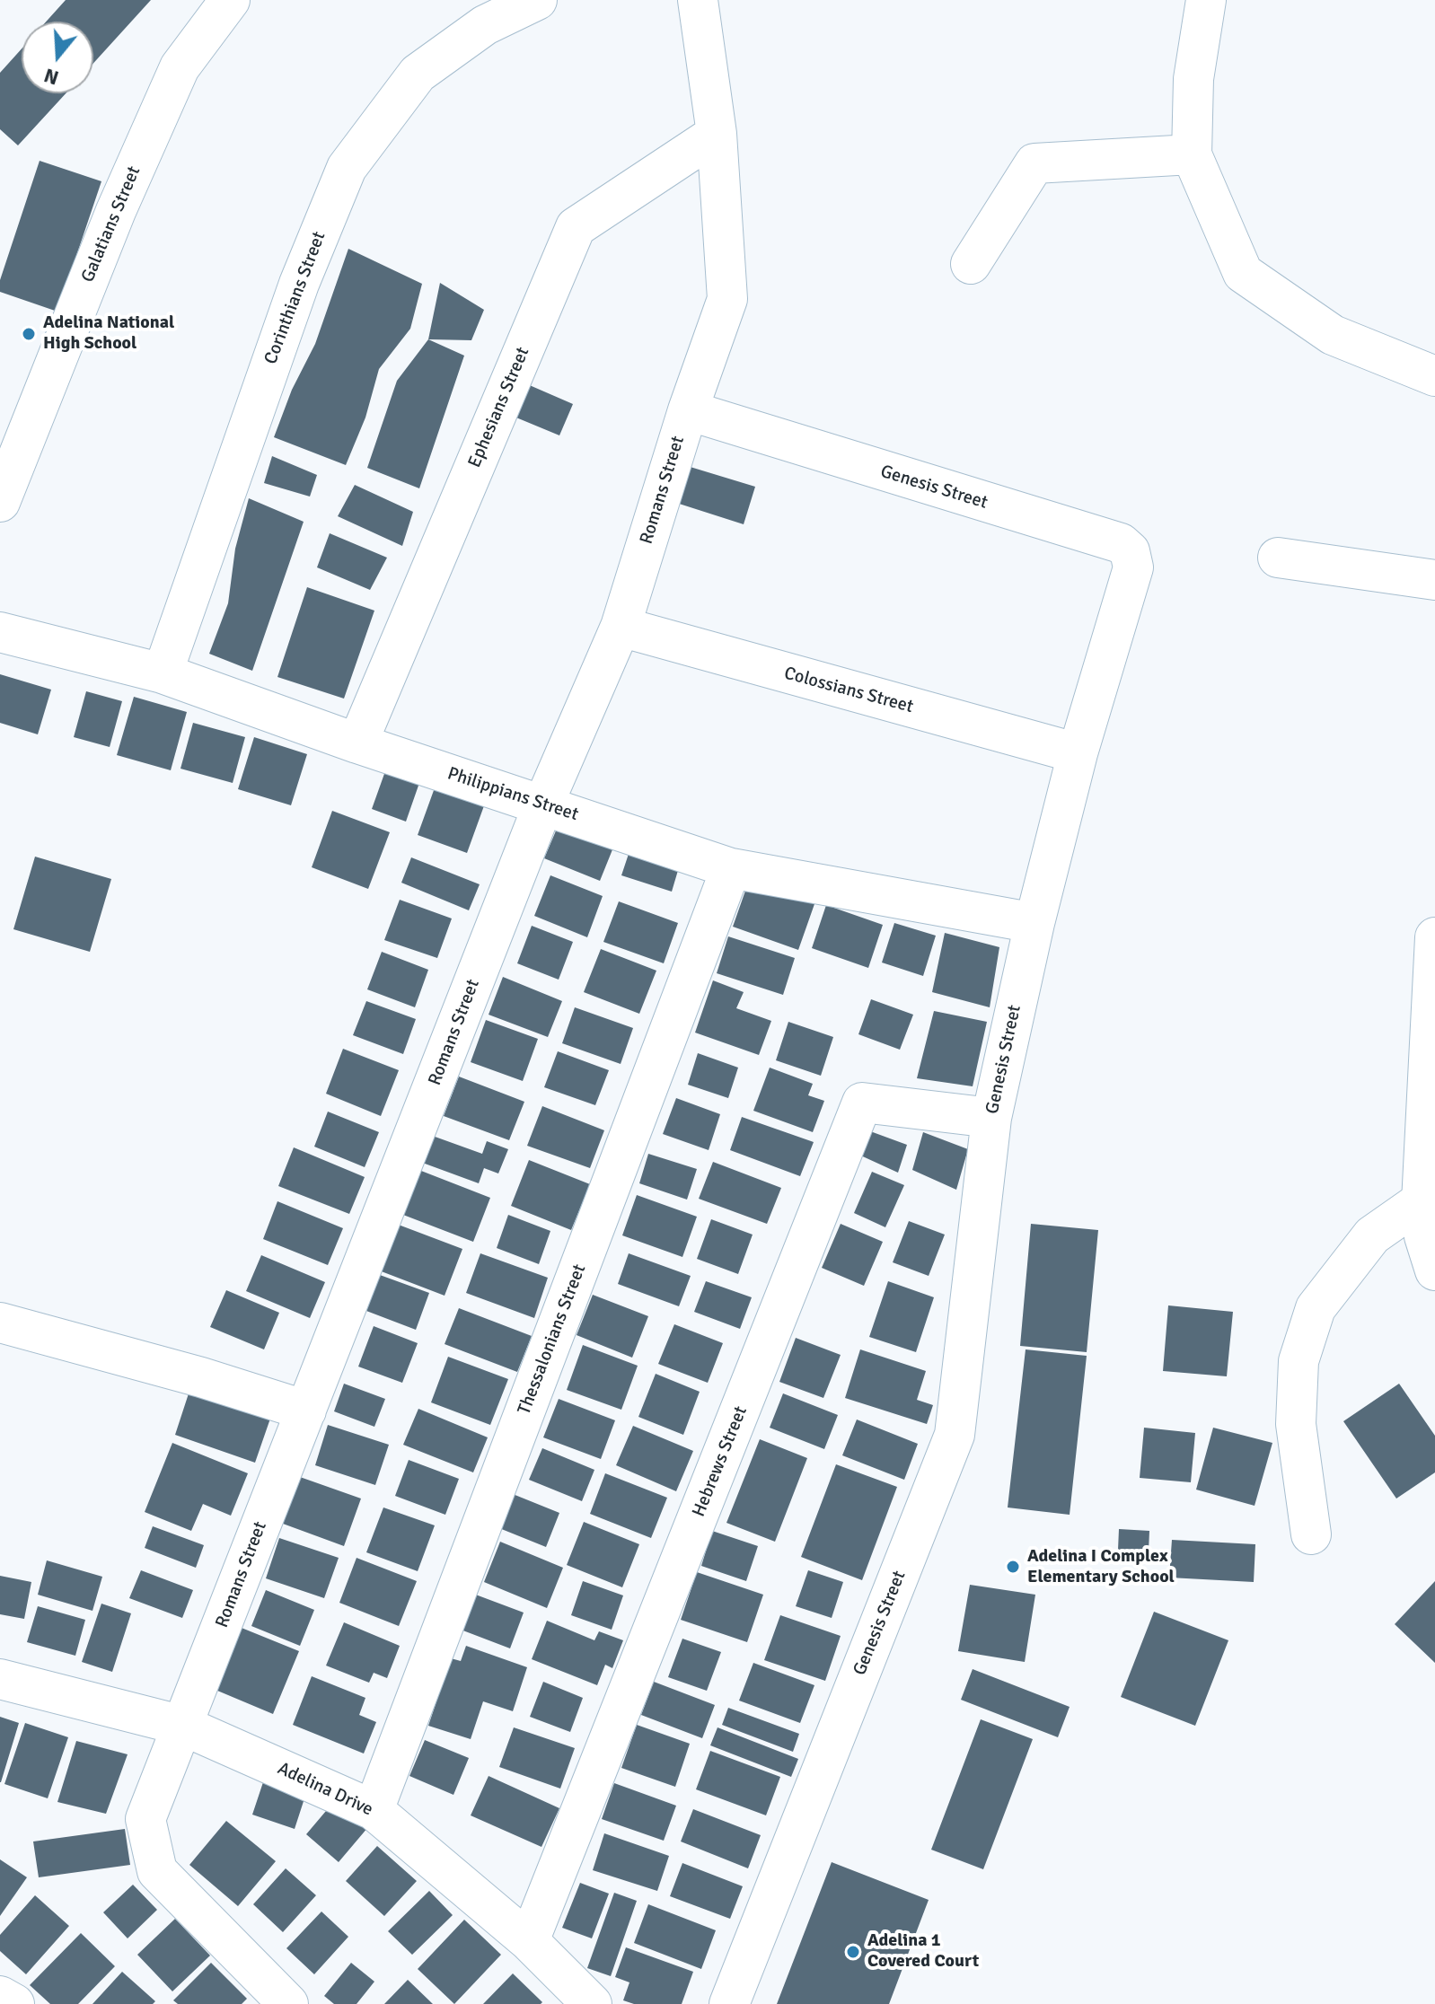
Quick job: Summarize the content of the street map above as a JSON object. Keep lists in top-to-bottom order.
{
  "streets": {
    "street": [
      "Galatians Street",
      "Corinthians Street",
      "Ephesians Street",
      "Genesis Street",
      "Romans Street",
      "Colossians Street",
      "Philippians Street",
      "Thessalonians Street",
      "Hebrews Street",
      "Adelina Drive"
    ]
  },
  "crossings": [
    ["Corinthians Street", "Philippians Street"],
    ["Ephesians Street", "Romans Street"],
    ["Ephesians Street", "Philippians Street"],
    ["Genesis Street", "Romans Street"],
    ["Genesis Street", "Colossians Street"],
    ["Genesis Street", "Philippians Street"],
    ["Genesis Street", "Hebrews Street"],
    ["Romans Street", "Colossians Street"],
    ["Romans Street", "Philippians Street"],
    ["Romans Street", "Adelina Drive"],
    ["Philippians Street", "Thessalonians Street"],
    ["Thessalonians Street", "Adelina Drive"],
    ["Hebrews Street", "Adelina Drive"]
  ],
  "places": ["Adelina National High School", "Adelina I Complex Elementary School", "Adelina 1 Covered Court"],
  "north": "bottom"
}
